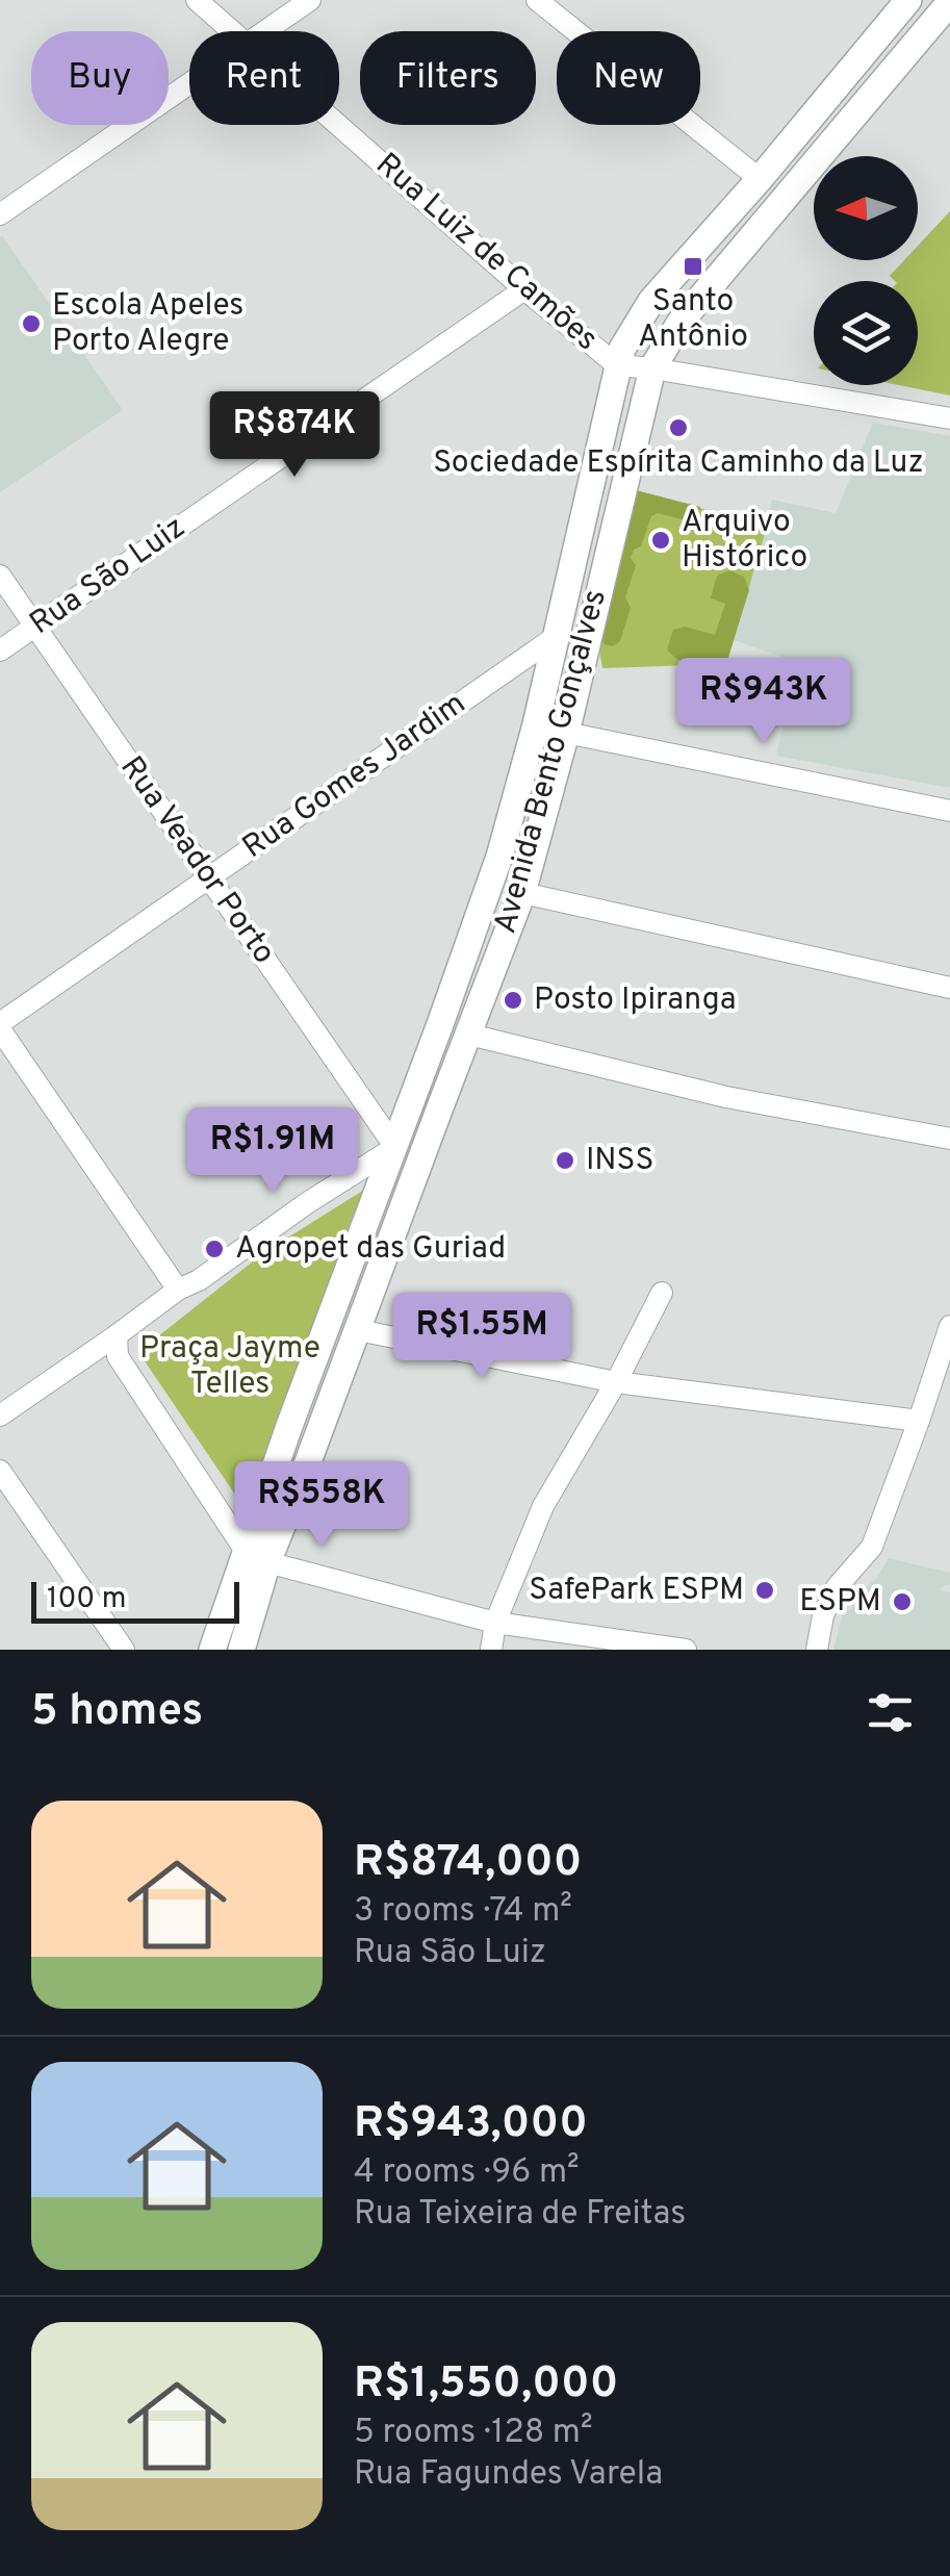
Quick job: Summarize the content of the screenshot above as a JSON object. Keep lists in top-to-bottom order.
{
  "streets": {
    "main road": ["Avenida Bento Gonçalves"],
    "street": [
      "Rua Luiz de Camões",
      "Rua São Luiz",
      "Rua Gomes Jardim",
      "Rua Veador Porto"
    ]
  },
  "crossings": [
    ["Rua Luiz de Camões", "Rua São Luiz"],
    ["Rua Luiz de Camões", "Avenida Bento Gonçalves"],
    ["Rua São Luiz", "Rua Veador Porto"],
    ["Avenida Bento Gonçalves", "Rua Gomes Jardim"],
    ["Avenida Bento Gonçalves", "Rua Veador Porto"],
    ["Rua Gomes Jardim", "Rua Veador Porto"]
  ],
  "parks": ["Praça Jayme Telles"],
  "places": {
    "transit": ["Santo Antônio"],
    "other": [
      "Escola Apeles Porto Alegre",
      "Sociedade Espírita Caminho da Luz",
      "Arquivo Histórico",
      "Posto Ipiranga",
      "INSS",
      "Agropet das Guriad",
      "SafePark ESPM",
      "ESPM"
    ]
  },
  "scale_bar": "100 m",
  "north": "left",
  "page": {
    "chip": [
      "Buy",
      "Rent",
      "Filters",
      "New"
    ],
    "price": [
      "R$874K",
      "R$943K",
      "R$1.91M",
      "R$1.55M",
      "R$558K"
    ],
    "scale": "100 m",
    "heading": "5 homes",
    "list": [
      {
        "name": "R$874,000",
        "note": "3 rooms · 74 m² · Rua São Luiz"
      },
      {
        "name": "R$943,000",
        "note": "4 rooms · 96 m² · Rua Teixeira de Freitas"
      },
      {
        "name": "R$1,550,000",
        "note": "5 rooms · 128 m² · Rua Fagundes Varela"
      }
    ]
  }
}
